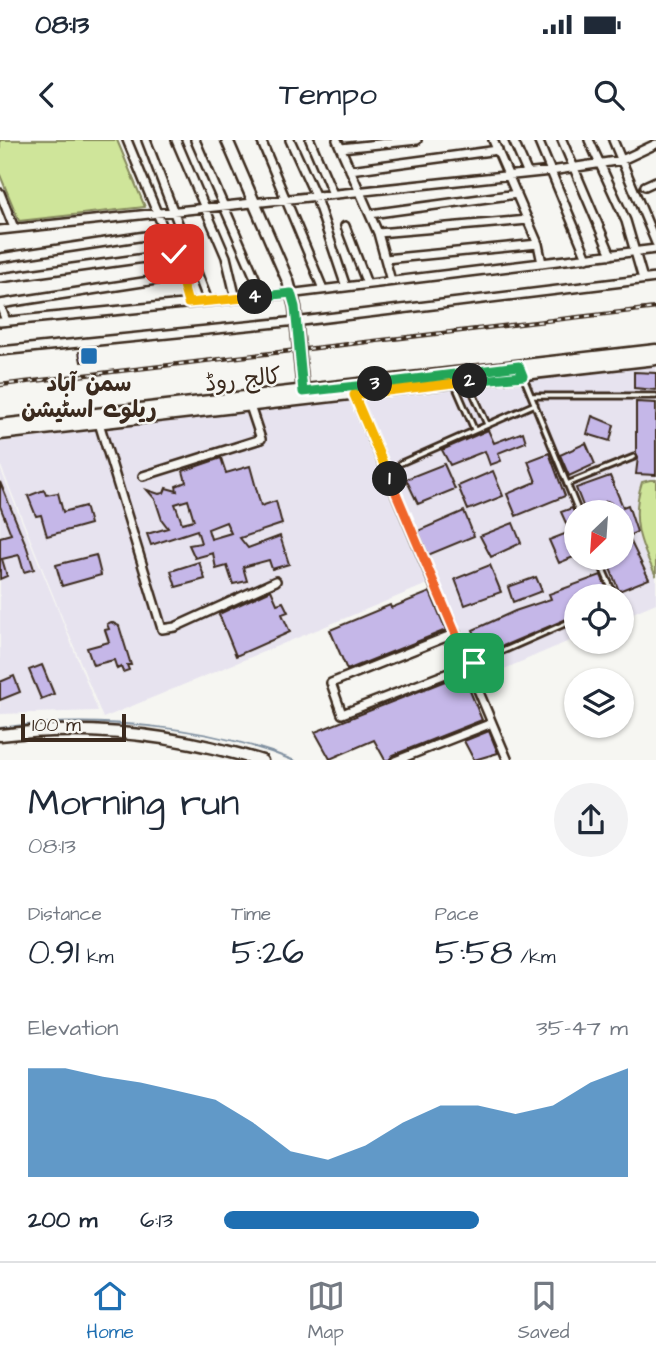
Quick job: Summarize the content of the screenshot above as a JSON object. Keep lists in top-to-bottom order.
{
  "streets": {
    "main road": ["کالج روڈ"]
  },
  "places": {
    "transit": ["سمن آباد ریلوے اسٹیشن"]
  },
  "scale_bar": "100 m",
  "north": "bottom left",
  "page": {
    "status": "08:13",
    "header": "Tempo",
    "pins": [
      "4",
      "2",
      "3",
      "1"
    ],
    "scale": "100 m",
    "heading": ["Morning run", "08:13"],
    "stats": [
      ["Distance", "0.91 km"],
      ["Time", "5:26"],
      ["Pace", "5:58 /km"]
    ],
    "chart": ["Elevation", "35–47 m"],
    "list": [
      {
        "name": "200 m",
        "note": "6:13"
      }
    ],
    "tabs": ["Home", "Map", "Saved"]
  }
}
